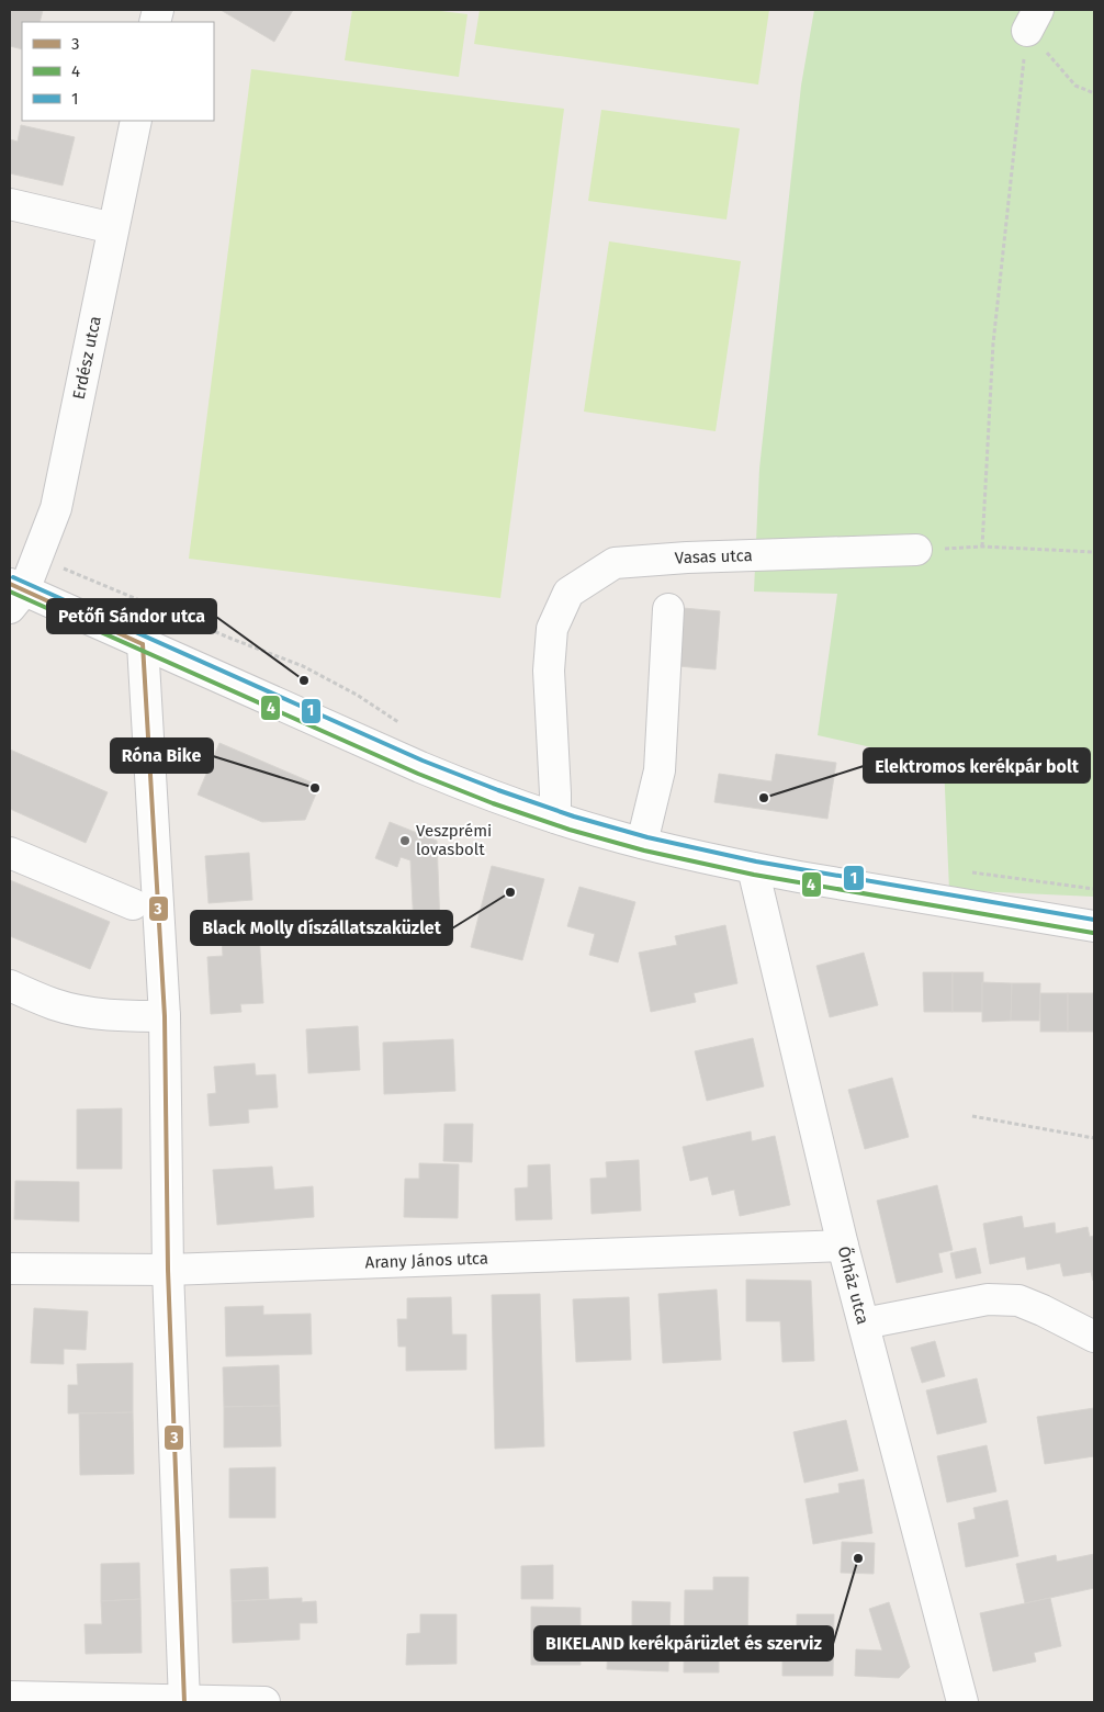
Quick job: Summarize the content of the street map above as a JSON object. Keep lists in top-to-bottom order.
{
  "streets": {
    "street": [
      "Erdész utca",
      "Vasas utca",
      "Arany János utca",
      "Őrház utca"
    ]
  },
  "crossings": [
    ["Arany János utca", "Őrház utca"]
  ],
  "places": [
    "Petőfi Sándor utca",
    "Róna Bike",
    "Elektromos kerékpár bolt",
    "Veszprémi lovasbolt",
    "Black Molly díszállatszaküzlet",
    "BIKELAND kerékpárüzlet és szerviz"
  ],
  "lines": ["transit line 1", "transit line 3", "transit line 4"],
  "legend": ["3", "4", "1"]
}
